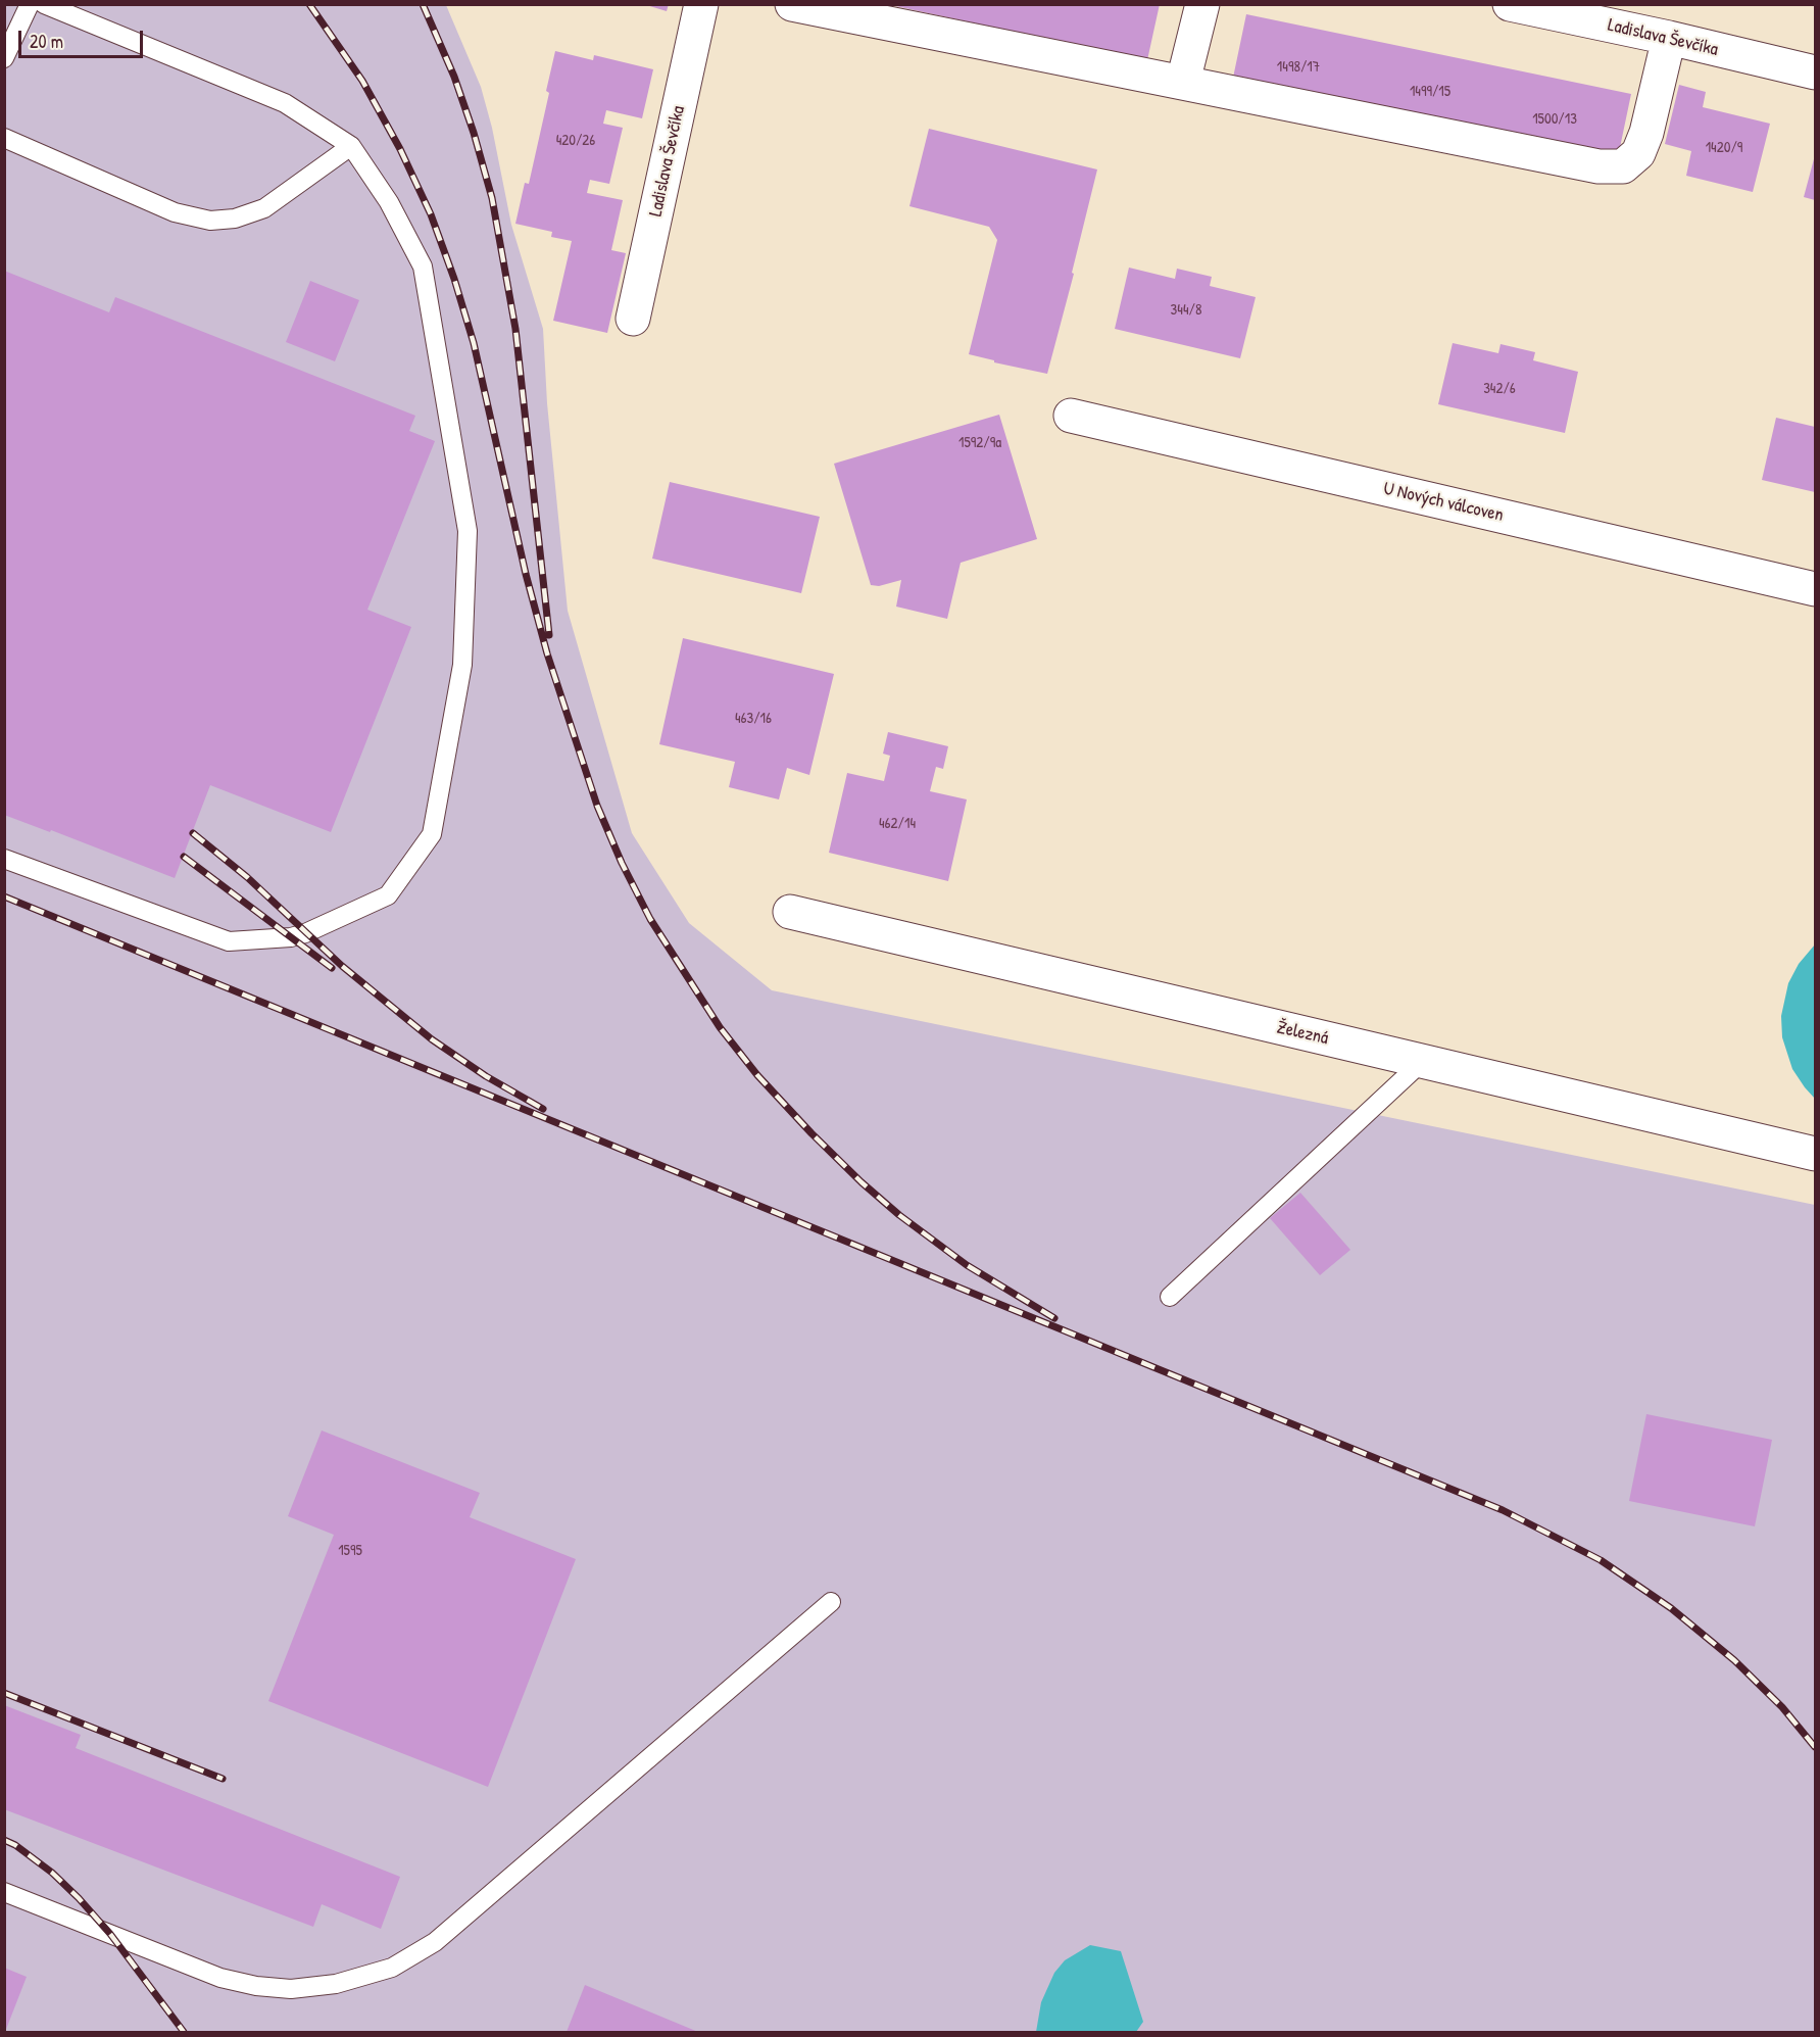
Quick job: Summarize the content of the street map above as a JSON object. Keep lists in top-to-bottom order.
{
  "streets": {
    "street": ["Ladislava Ševčíka", "U Nových válcoven", "Železná"]
  },
  "house_numbers": [
    "1498/17",
    "1499/15",
    "1500/13",
    "420/26",
    "1420/9",
    "344/8",
    "342/6",
    "1592/9a",
    "463/16",
    "462/14",
    "1595"
  ],
  "scale_bar": "20 m"
}
